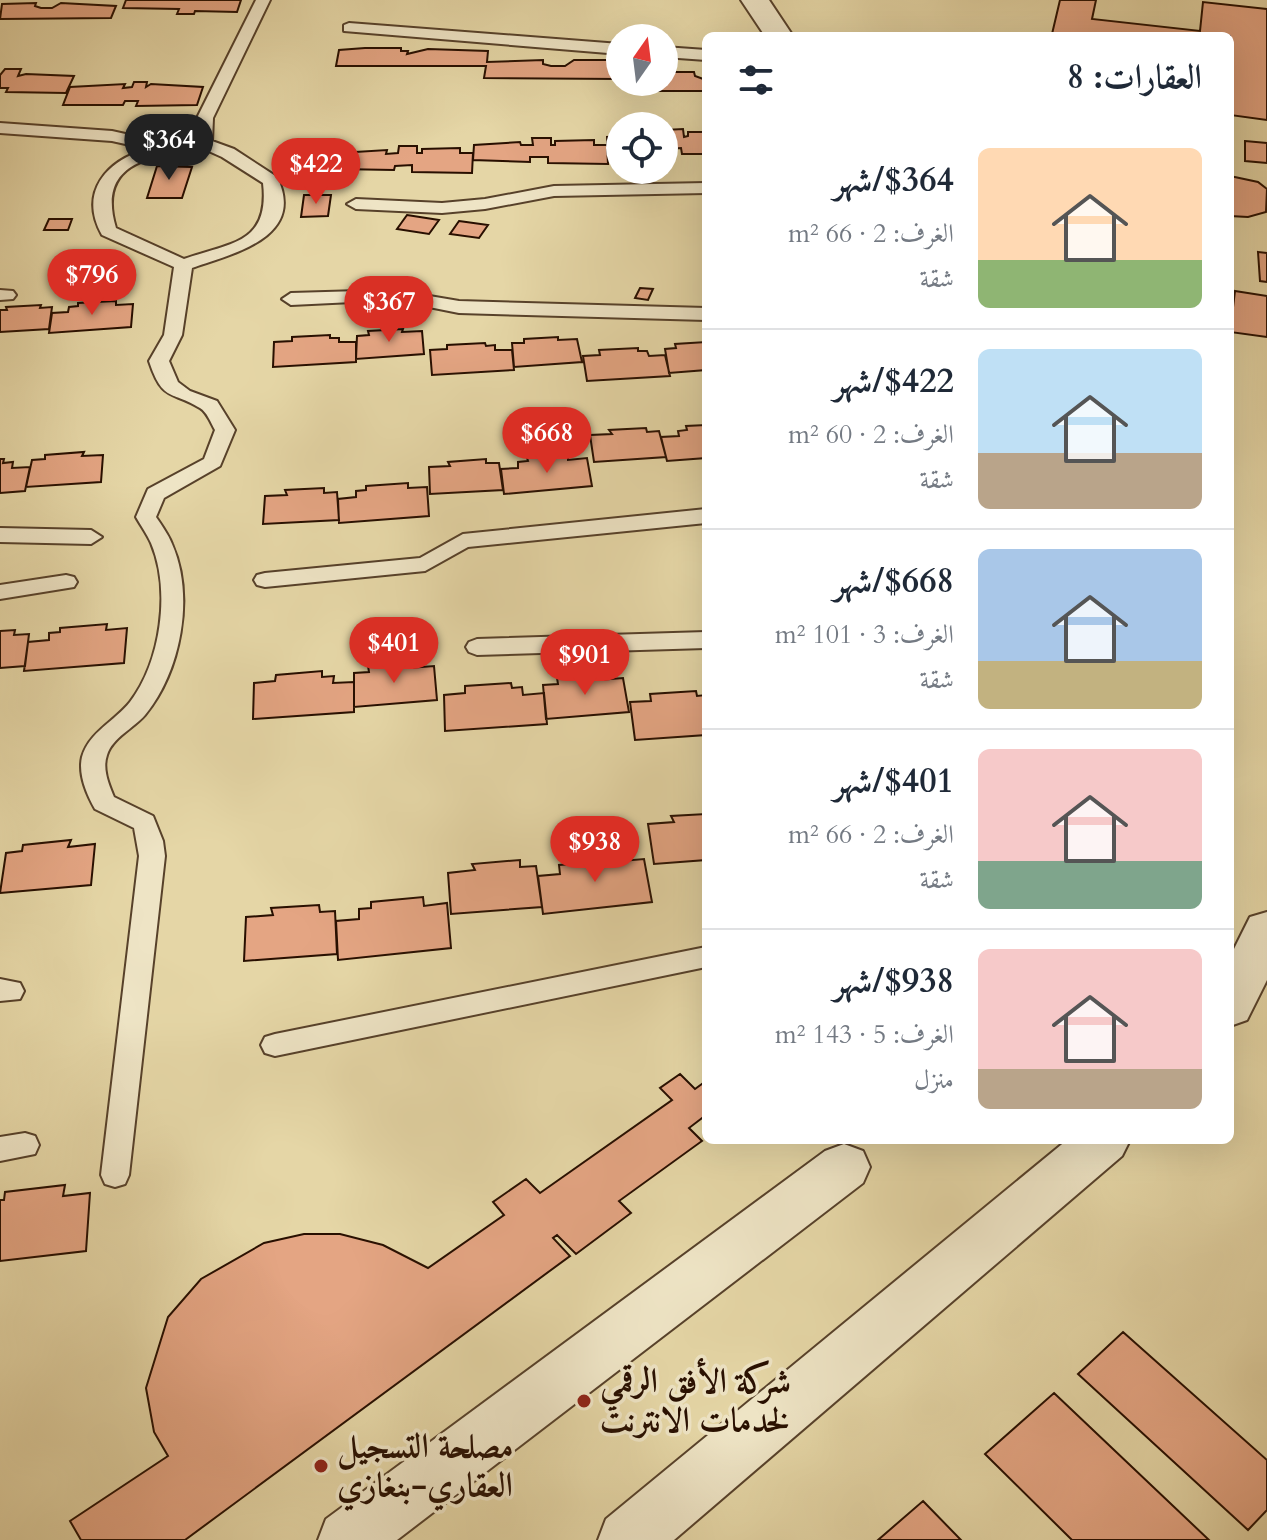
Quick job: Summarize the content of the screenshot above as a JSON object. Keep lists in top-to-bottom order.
{
  "places": ["شركة الأفق الرقمي لخدمات الانترنت", "مصلحة التسجيل العقاري-بنغازي"],
  "north": "top",
  "page": {
    "heading": "العقارات: 8",
    "price": [
      "$364",
      "$422",
      "$796",
      "$367",
      "$668",
      "$401",
      "$901",
      "$938"
    ],
    "list": [
      {
        "name": "$364/شهر",
        "note": "الغرف: 2 · 66 m² · شقة"
      },
      {
        "name": "$422/شهر",
        "note": "الغرف: 2 · 60 m² · شقة"
      },
      {
        "name": "$668/شهر",
        "note": "الغرف: 3 · 101 m² · شقة"
      },
      {
        "name": "$401/شهر",
        "note": "الغرف: 2 · 66 m² · شقة"
      },
      {
        "name": "$938/شهر",
        "note": "الغرف: 5 · 143 m² · منزل"
      }
    ]
  }
}
